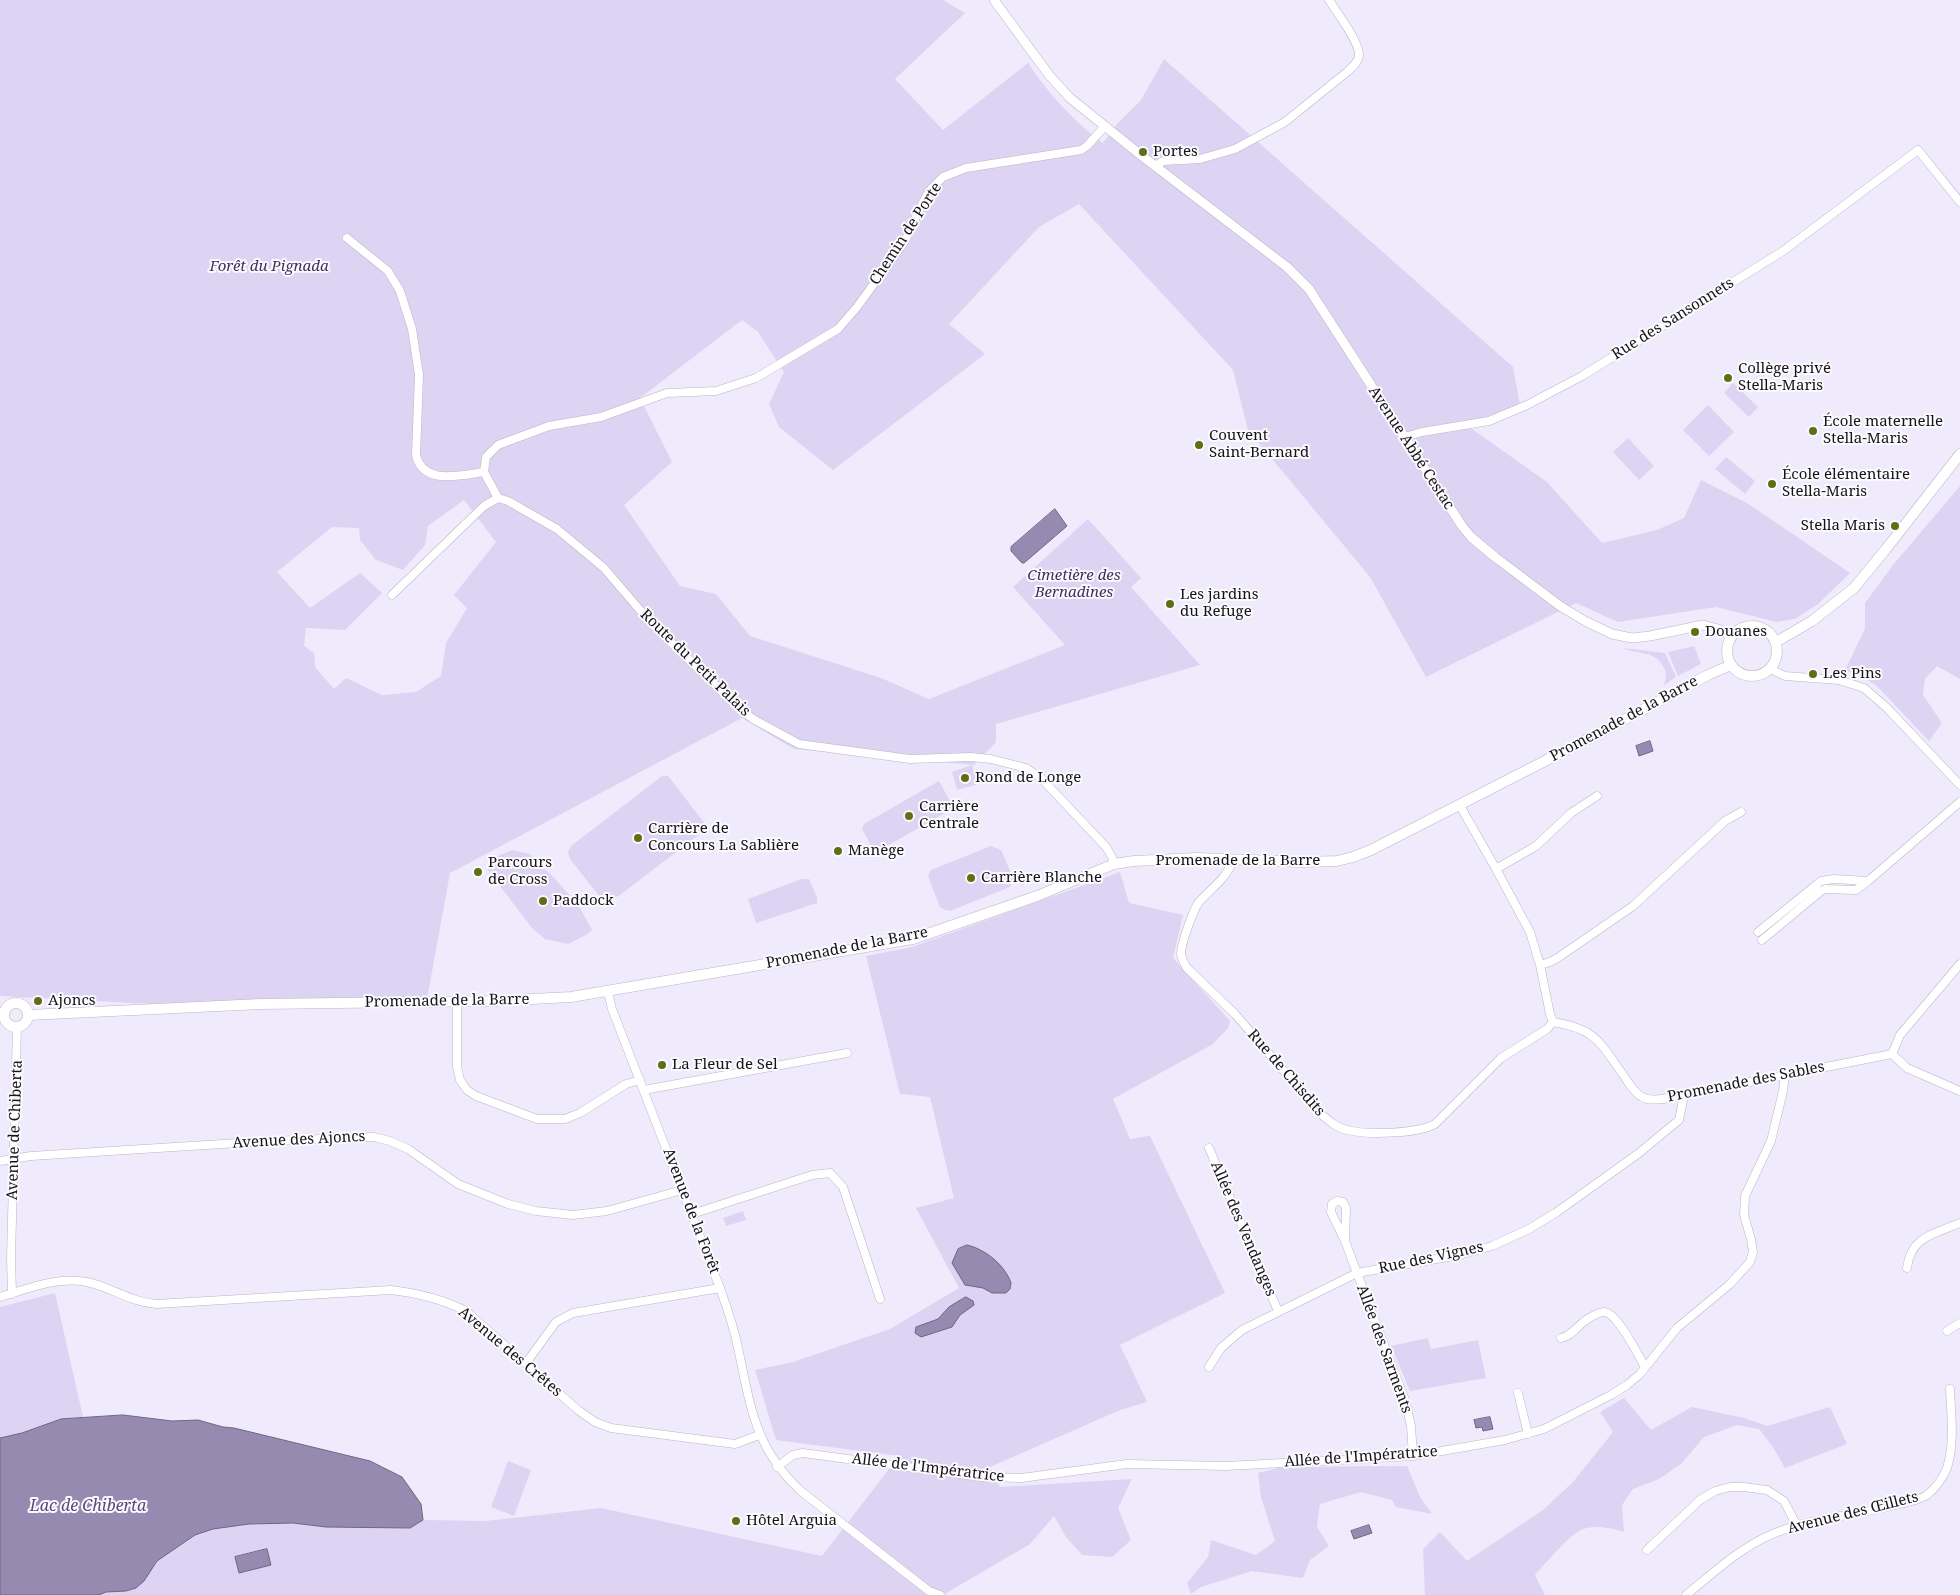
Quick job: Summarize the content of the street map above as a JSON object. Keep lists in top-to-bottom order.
{
  "streets": {
    "main road": ["Promenade de la Barre"],
    "street": [
      "Chemin de Porte",
      "Rue des Sansonnets",
      "Avenue Abbé Cestac",
      "Route du Petit Palais",
      "Rue de Chisdits",
      "Promenade des Sables",
      "Avenue de Chiberta",
      "Avenue des Ajoncs",
      "Avenue de la Forêt",
      "Allée des Vendanges",
      "Rue des Vignes",
      "Allée des Sarments",
      "Avenue des Crêtes",
      "Allée de l'Impératrice",
      "Avenue des Œillets"
    ]
  },
  "crossings": [
    ["Chemin de Porte", "Avenue Abbé Cestac"],
    ["Rue des Sansonnets", "Avenue Abbé Cestac"],
    ["Avenue Abbé Cestac", "Promenade de la Barre"],
    ["Route du Petit Palais", "Promenade de la Barre"],
    ["Promenade de la Barre", "Rue de Chisdits"],
    ["Promenade de la Barre", "Avenue de Chiberta"],
    ["Promenade de la Barre", "Avenue de la Forêt"],
    ["Rue de Chisdits", "Promenade des Sables"],
    ["Promenade des Sables", "Rue des Vignes"],
    ["Promenade des Sables", "Allée de l'Impératrice"],
    ["Avenue de Chiberta", "Avenue des Ajoncs"],
    ["Avenue de Chiberta", "Avenue des Crêtes"],
    ["Avenue des Ajoncs", "Avenue de la Forêt"],
    ["Avenue de la Forêt", "Avenue des Crêtes"],
    ["Allée des Vendanges", "Rue des Vignes"],
    ["Rue des Vignes", "Allée des Sarments"],
    ["Allée des Sarments", "Allée de l'Impératrice"]
  ],
  "water": ["Lac de Chiberta"],
  "parks": ["Forêt du Pignada", "Cimetière des Bernadines"],
  "places": [
    "Portes",
    "Collège privé Stella-Maris",
    "École maternelle Stella-Maris",
    "Couvent Saint-Bernard",
    "École élémentaire Stella-Maris",
    "Stella Maris",
    "Les jardins du Refuge",
    "Douanes",
    "Les Pins",
    "Rond de Longe",
    "Carrière Centrale",
    "Carrière de Concours La Sablière",
    "Manège",
    "Parcours de Cross",
    "Carrière Blanche",
    "Paddock",
    "Ajoncs",
    "La Fleur de Sel",
    "Hôtel Arguia"
  ]
}
